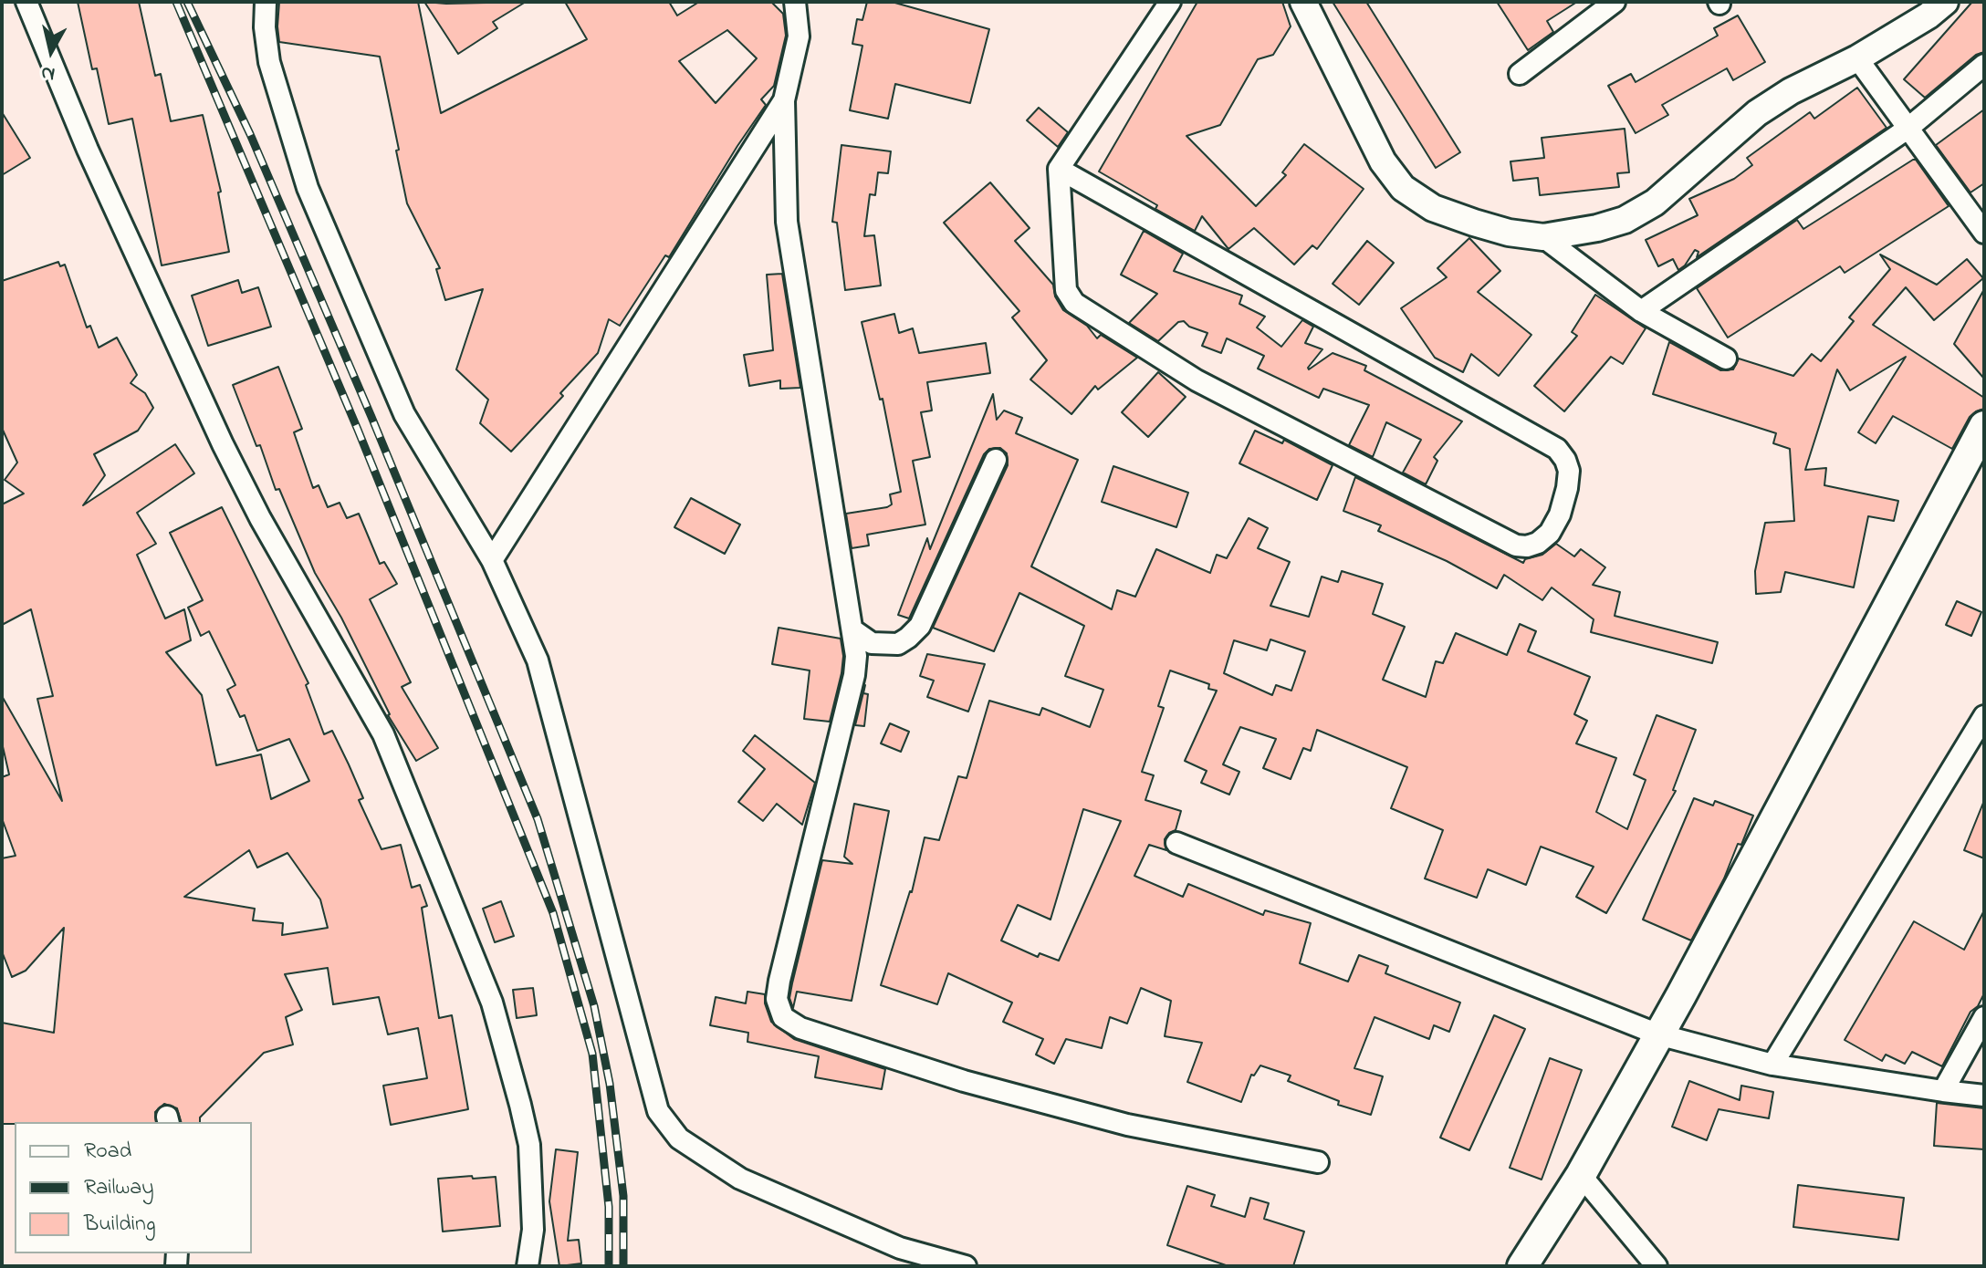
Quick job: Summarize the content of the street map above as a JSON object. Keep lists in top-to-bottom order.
{
  "legend": ["Road", "Railway", "Building"],
  "north": "bottom"
}
